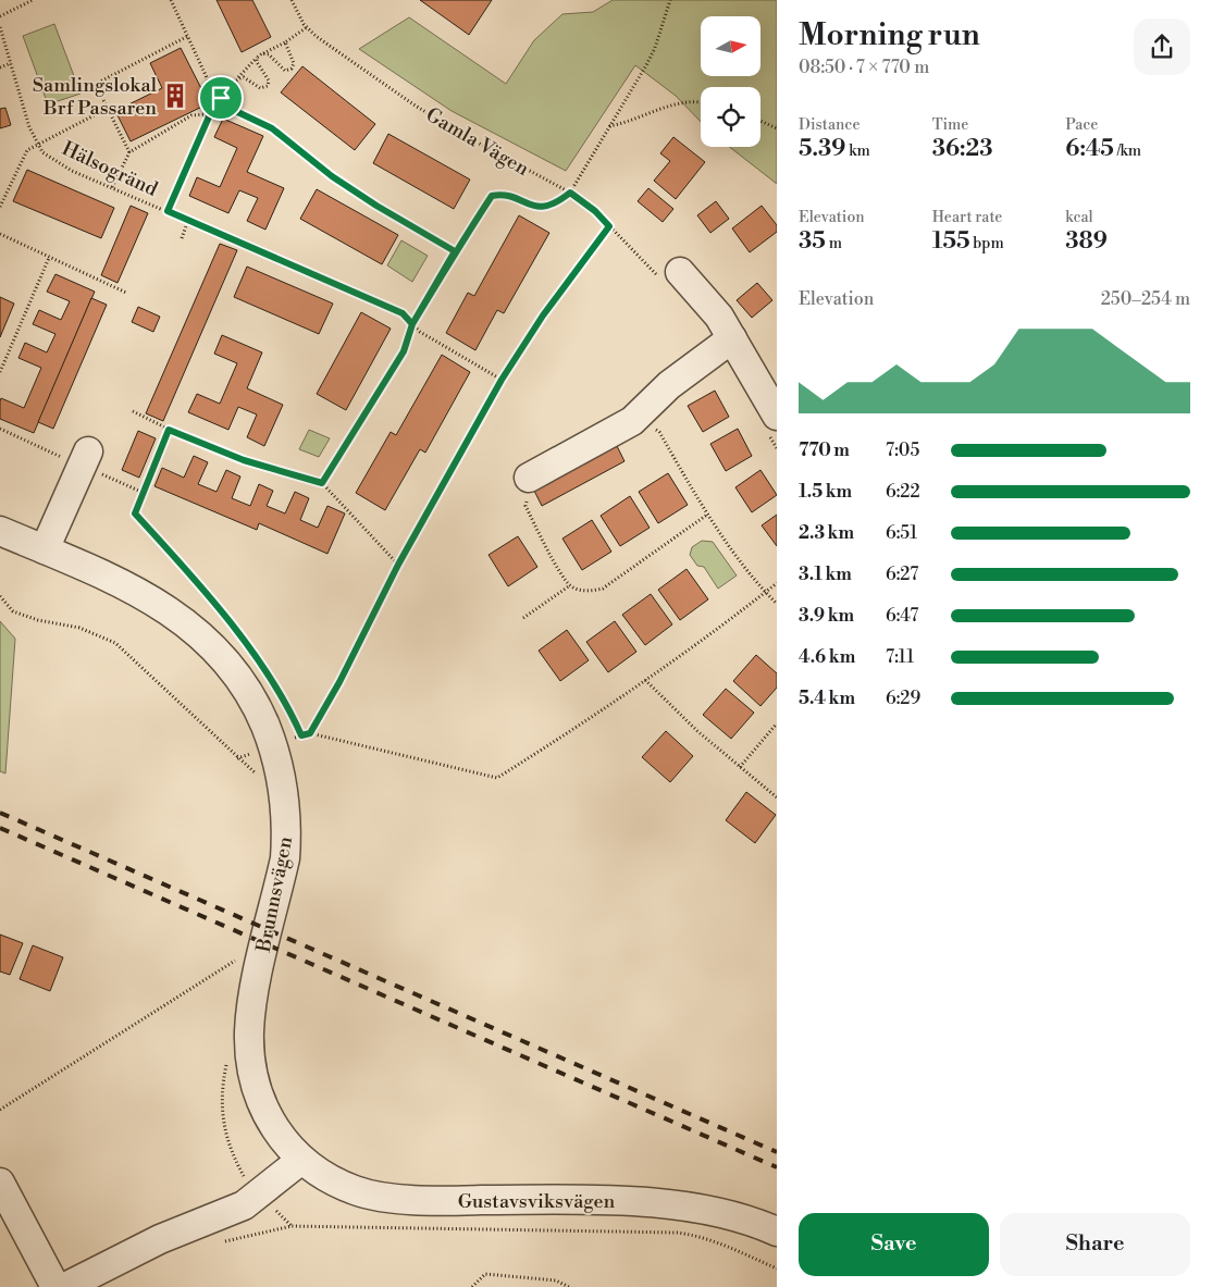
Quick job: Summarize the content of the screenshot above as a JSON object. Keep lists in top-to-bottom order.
{
  "streets": {
    "street": ["Brunnsvägen", "Gustavsviksvägen"],
    "path": ["Gamla Vägen", "Hälsogränd"]
  },
  "crossings": [
    ["Brunnsvägen", "Gustavsviksvägen"]
  ],
  "places": {
    "building": ["Samlingslokal Brf Passaren"]
  },
  "north": "right",
  "page": {
    "heading": ["Morning run", "08:50 · 7 × 770 m"],
    "stats": [
      ["Distance", "5.39 km"],
      ["Time", "36:23"],
      ["Pace", "6:45 /km"],
      ["Elevation", "35 m"],
      ["Heart rate", "155 bpm"],
      ["kcal", "389"]
    ],
    "chart": ["Elevation", "250–254 m"],
    "list": [
      {
        "name": "770 m",
        "note": "7:05"
      },
      {
        "name": "1.5 km",
        "note": "6:22"
      },
      {
        "name": "2.3 km",
        "note": "6:51"
      },
      {
        "name": "3.1 km",
        "note": "6:27"
      },
      {
        "name": "3.9 km",
        "note": "6:47"
      },
      {
        "name": "4.6 km",
        "note": "7:11"
      },
      {
        "name": "5.4 km",
        "note": "6:29"
      }
    ],
    "buttons": ["Save", "Share"]
  }
}
